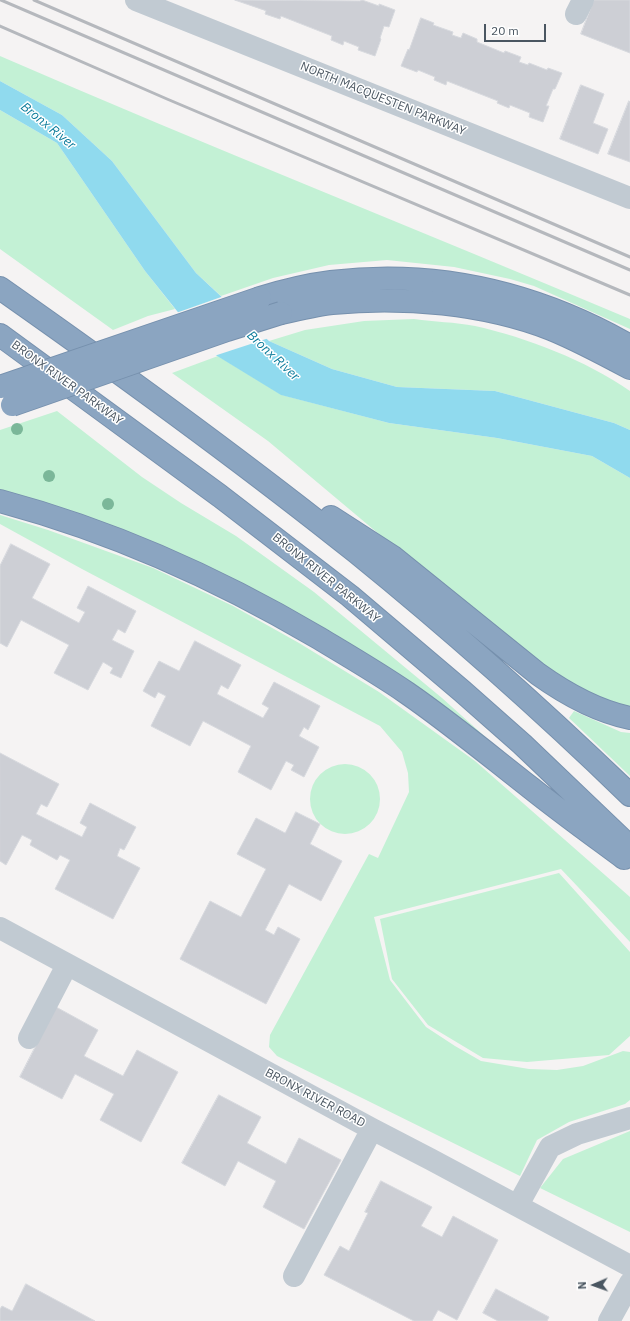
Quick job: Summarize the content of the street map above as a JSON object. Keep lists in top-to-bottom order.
{
  "streets": {
    "highway": ["BRONX RIVER PARKWAY"],
    "street": ["NORTH MACQUESTEN PARKWAY", "BRONX RIVER ROAD"]
  },
  "water": ["Bronx River"],
  "scale_bar": "20 m",
  "north": "left"
}
